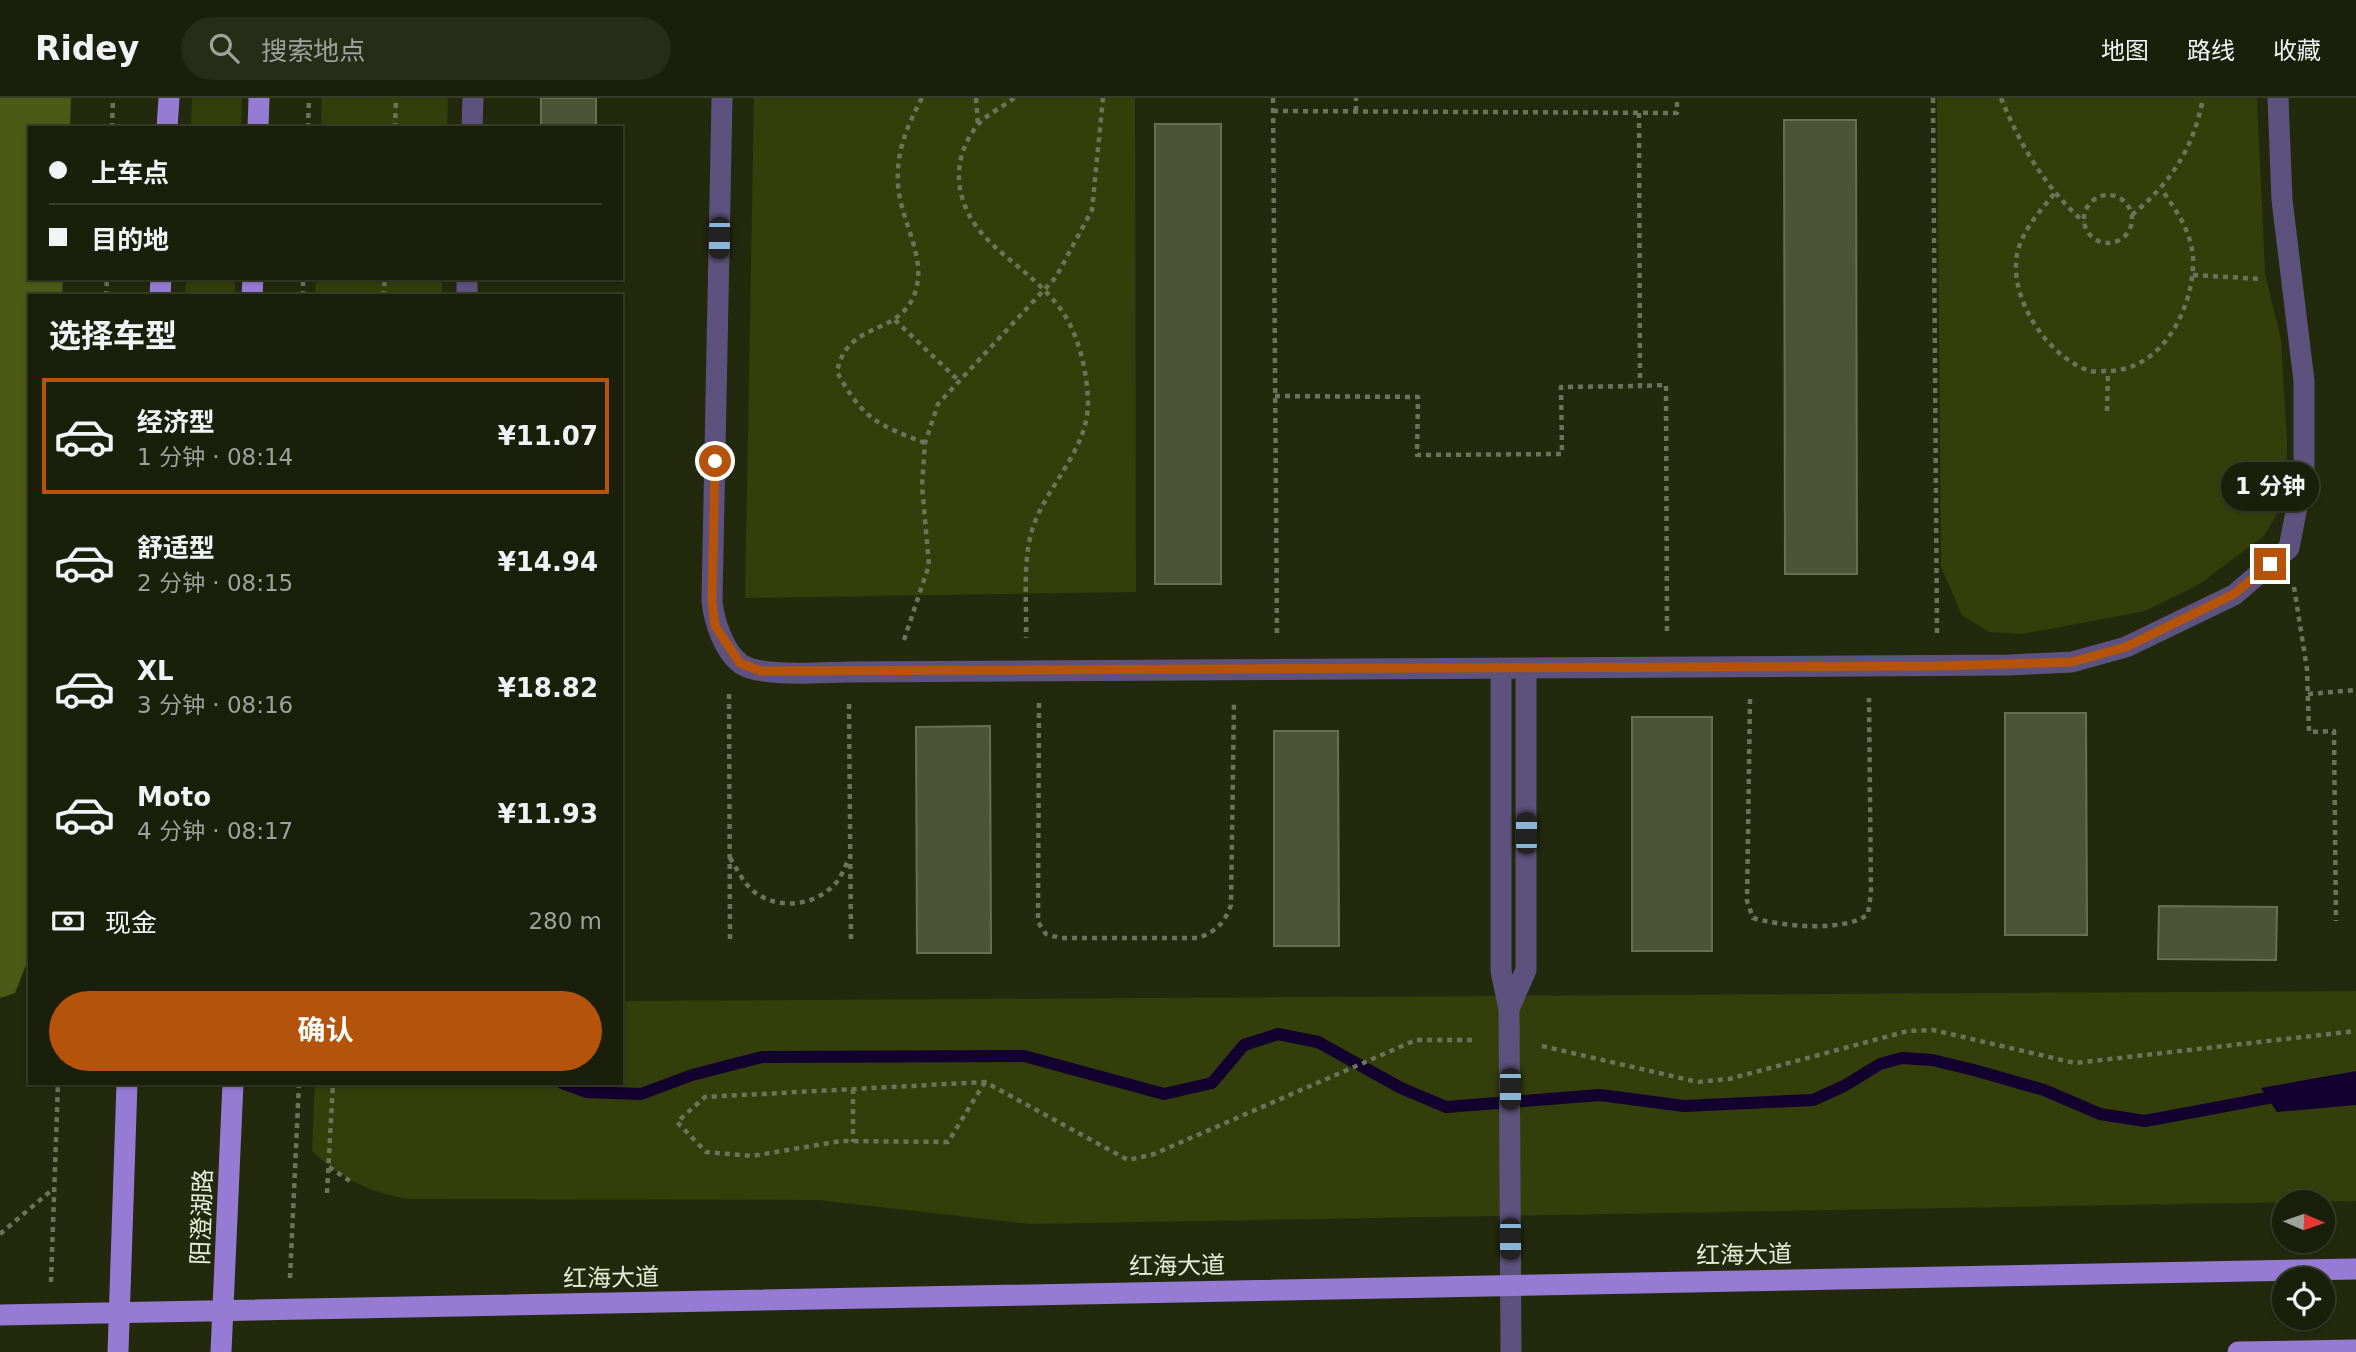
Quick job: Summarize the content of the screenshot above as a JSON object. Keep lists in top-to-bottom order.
{
  "streets": {
    "main road": ["阳澄湖路", "红海大道"]
  },
  "crossings": [
    ["阳澄湖路", "红海大道"]
  ],
  "north": "right",
  "page": {
    "header": "Ridey",
    "search": "搜索地点",
    "nav": ["地图", "路线", "收藏"],
    "banner": ["上车点", "目的地"],
    "heading": "选择车型",
    "list": [
      {
        "name": "经济型",
        "note": "1 分钟 · 08:14",
        "value": "¥11.07"
      },
      {
        "name": "舒适型",
        "note": "2 分钟 · 08:15",
        "value": "¥14.94"
      },
      {
        "name": "XL",
        "note": "3 分钟 · 08:16",
        "value": "¥18.82"
      },
      {
        "name": "Moto",
        "note": "4 分钟 · 08:17",
        "value": "¥11.93"
      }
    ],
    "bubble": "1 分钟",
    "pay": ["现金", "280 m"],
    "buttons": "确认"
  }
}
